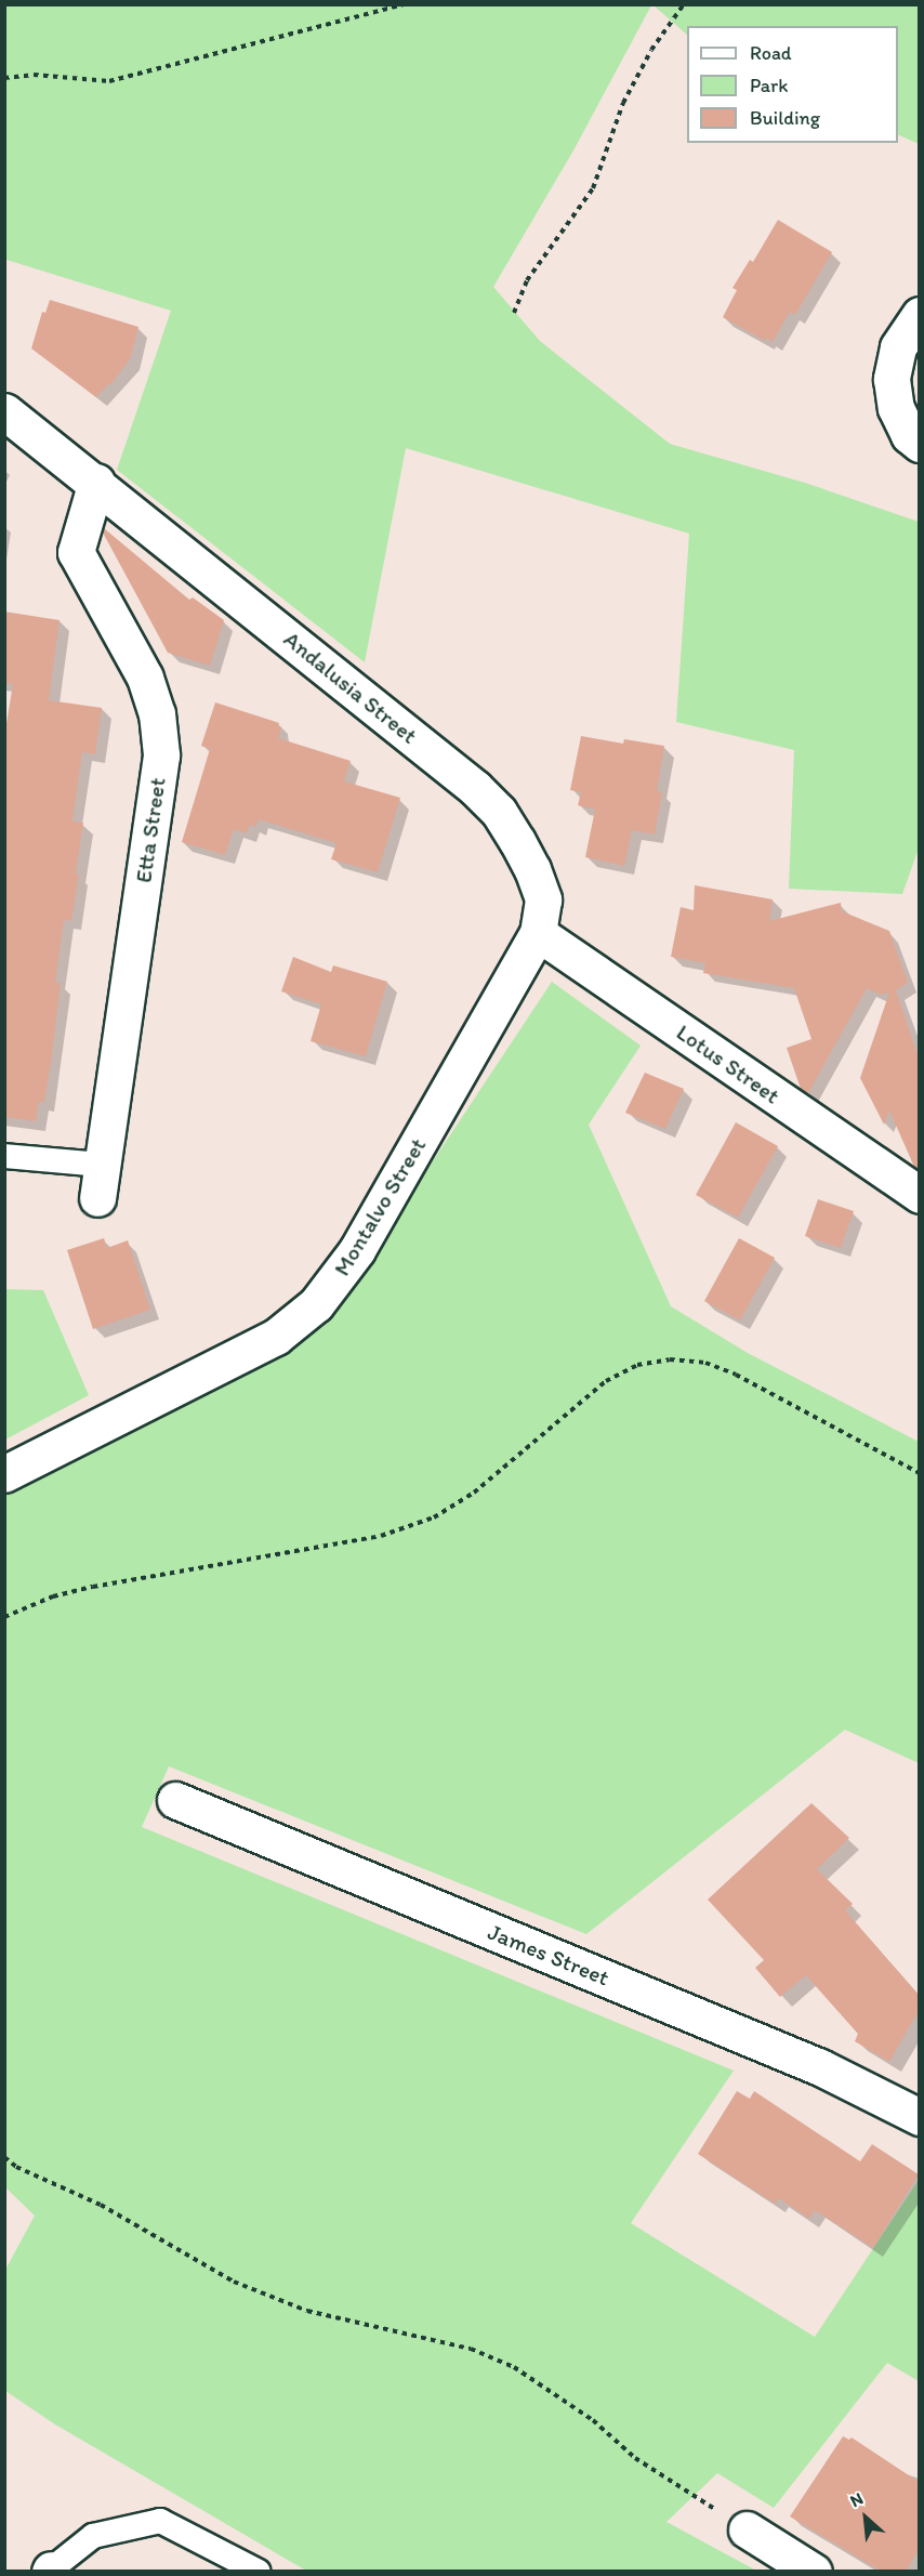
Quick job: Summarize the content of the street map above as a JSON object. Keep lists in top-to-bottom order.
{
  "streets": {
    "street": [
      "Andalusia Street",
      "Etta Street",
      "Lotus Street",
      "Montalvo Street",
      "James Street"
    ]
  },
  "crossings": [
    ["Andalusia Street", "Etta Street"],
    ["Andalusia Street", "Lotus Street"],
    ["Andalusia Street", "Montalvo Street"],
    ["Lotus Street", "Montalvo Street"]
  ],
  "legend": ["Road", "Park", "Building"],
  "north": "top left"
}
